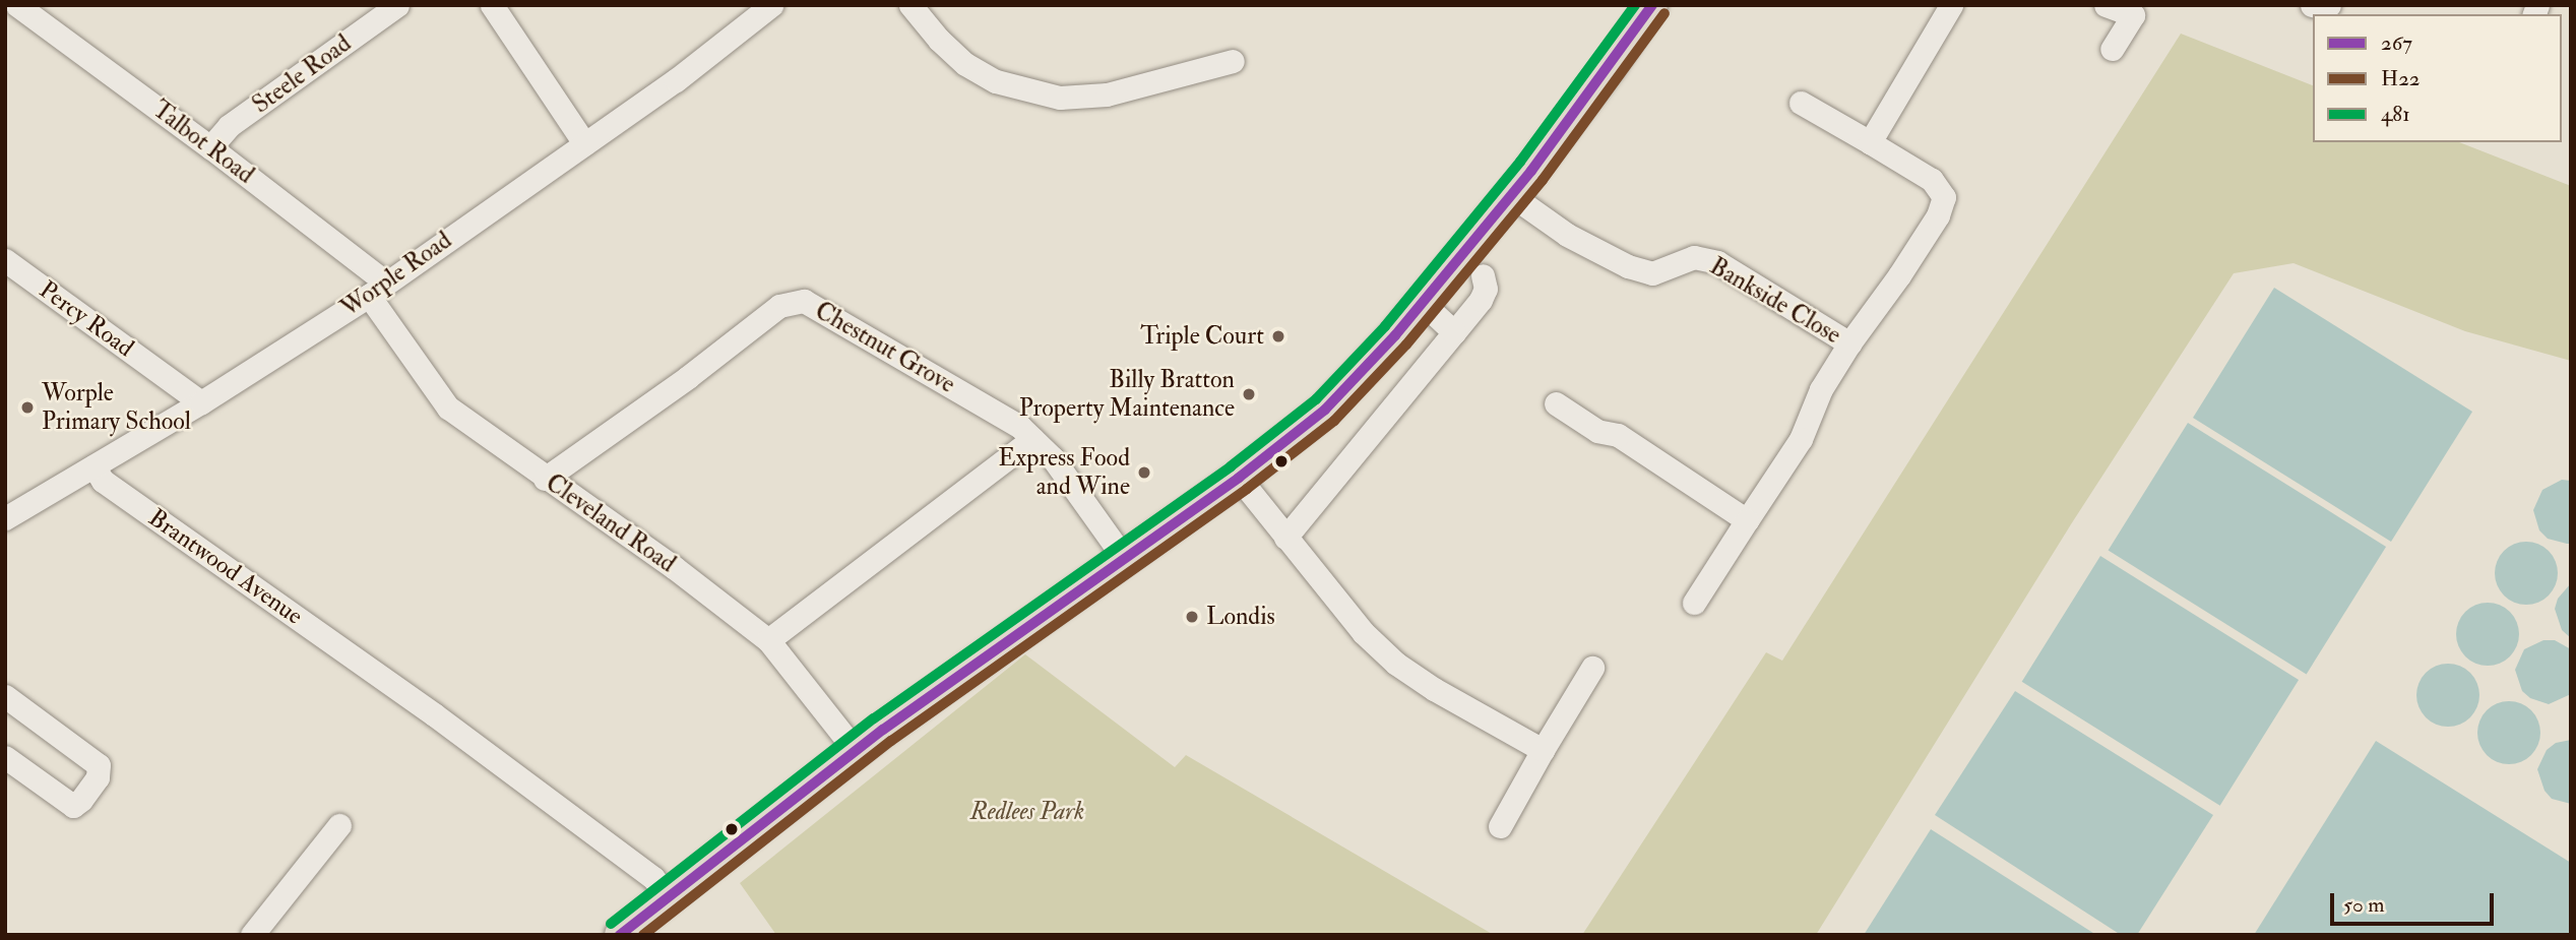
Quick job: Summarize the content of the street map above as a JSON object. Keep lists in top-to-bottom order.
{
  "streets": {
    "street": [
      "Steele Road",
      "Talbot Road",
      "Worple Road",
      "Bankside Close",
      "Percy Road",
      "Chestnut Grove",
      "Cleveland Road",
      "Brantwood Avenue"
    ]
  },
  "crossings": [
    ["Steele Road", "Talbot Road"],
    ["Talbot Road", "Worple Road"],
    ["Talbot Road", "Cleveland Road"],
    ["Worple Road", "Percy Road"],
    ["Worple Road", "Cleveland Road"],
    ["Worple Road", "Brantwood Avenue"],
    ["Chestnut Grove", "Cleveland Road"]
  ],
  "parks": ["Redlees Park"],
  "places": [
    "Triple Court",
    "Billy Bratton Property Maintenance",
    "Worple Primary School",
    "Express Food and Wine",
    "Londis"
  ],
  "lines": ["transit line 267", "transit line 481", "transit line H22"],
  "legend": ["267", "H22", "481"],
  "scale_bar": "50 m"
}
